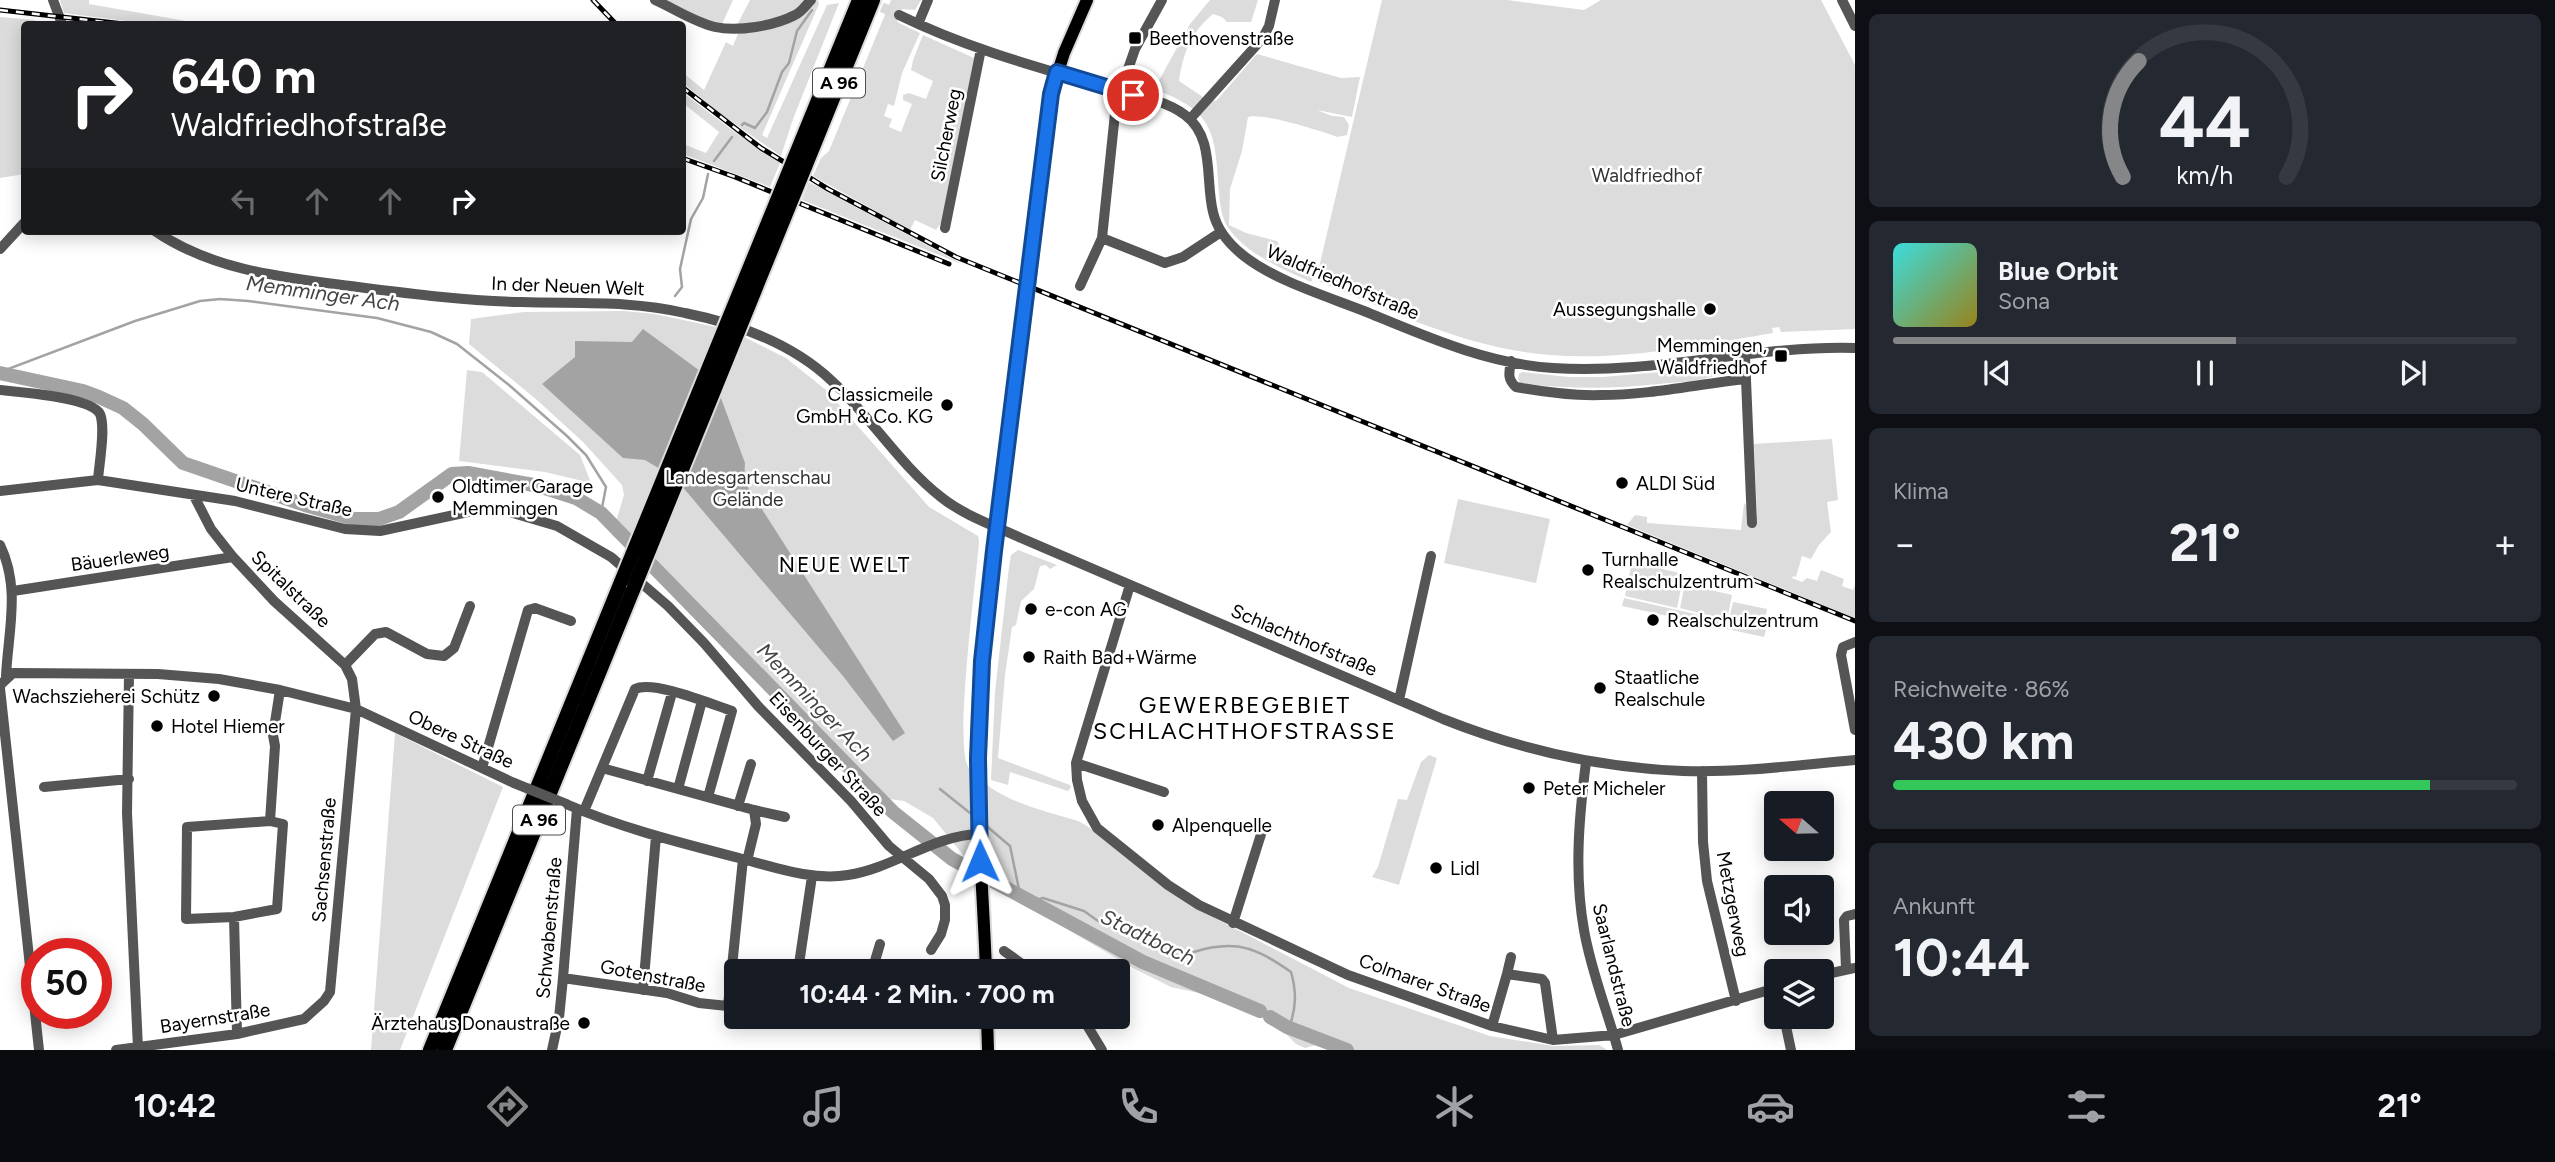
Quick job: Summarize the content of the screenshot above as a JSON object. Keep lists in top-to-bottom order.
{
  "streets": {
    "highway": ["A 96"],
    "street": [
      "Silcherweg",
      "Waldfriedhofstraße",
      "In der Neuen Welt",
      "Untere Straße",
      "Bäuerleweg",
      "Spitalstraße",
      "Schlachthofstraße",
      "Obere Straße",
      "Eisenburger Straße",
      "Sachsenstraße",
      "Metzgerweg",
      "Schwabenstraße",
      "Saarlandstraße",
      "Gotenstraße",
      "Colmarer Straße",
      "Bayernstraße"
    ]
  },
  "crossings": [
    ["In der Neuen Welt", "Schlachthofstraße"],
    ["Untere Straße", "Spitalstraße"],
    ["Untere Straße", "Eisenburger Straße"],
    ["Bäuerleweg", "Spitalstraße"],
    ["Schlachthofstraße", "Metzgerweg"],
    ["Schlachthofstraße", "Saarlandstraße"],
    ["Obere Straße", "Eisenburger Straße"],
    ["Obere Straße", "Sachsenstraße"],
    ["Obere Straße", "Schwabenstraße"],
    ["Sachsenstraße", "Bayernstraße"],
    ["Metzgerweg", "Colmarer Straße"],
    ["Schwabenstraße", "Gotenstraße"],
    ["Saarlandstraße", "Colmarer Straße"]
  ],
  "districts": ["NEUE WELT", "GEWERBEGEBIET SCHLACHTHOFSTRASSE"],
  "water": ["Memminger Ach", "Stadtbach"],
  "parks": ["Waldfriedhof", "Landesgartenschau Gelände"],
  "places": {
    "transit": ["Beethovenstraße", "Memmingen, Waldfriedhof"],
    "other": [
      "Aussegungshalle",
      "Classicmeile GmbH & Co. KG",
      "ALDI Süd",
      "Oldtimer Garage Memmingen",
      "Turnhalle Realschulzentrum",
      "e-con AG",
      "Realschulzentrum",
      "Raith Bad+Wärme",
      "Staatliche Realschule",
      "Wachszieherei Schütz",
      "Hotel Hiemer",
      "Peter Micheler",
      "Alpenquelle",
      "Lidl",
      "Ärztehaus Donaustraße"
    ]
  },
  "north": "left",
  "page": {
    "turn": ["640 m", "Waldfriedhofstraße"],
    "song": ["Blue Orbit", "Sona"],
    "tile": [
      "Klima",
      ["Reichweite · 86%", "430 km"],
      ["Ankunft", "10:44"]
    ],
    "heat": ["−", "21°", "+"],
    "limit": "50",
    "trip": "10:44 · 2 Min. · 700 m",
    "tabs": ["10:42", "21°"],
    "gauge": ["44", "km/h"]
  }
}
